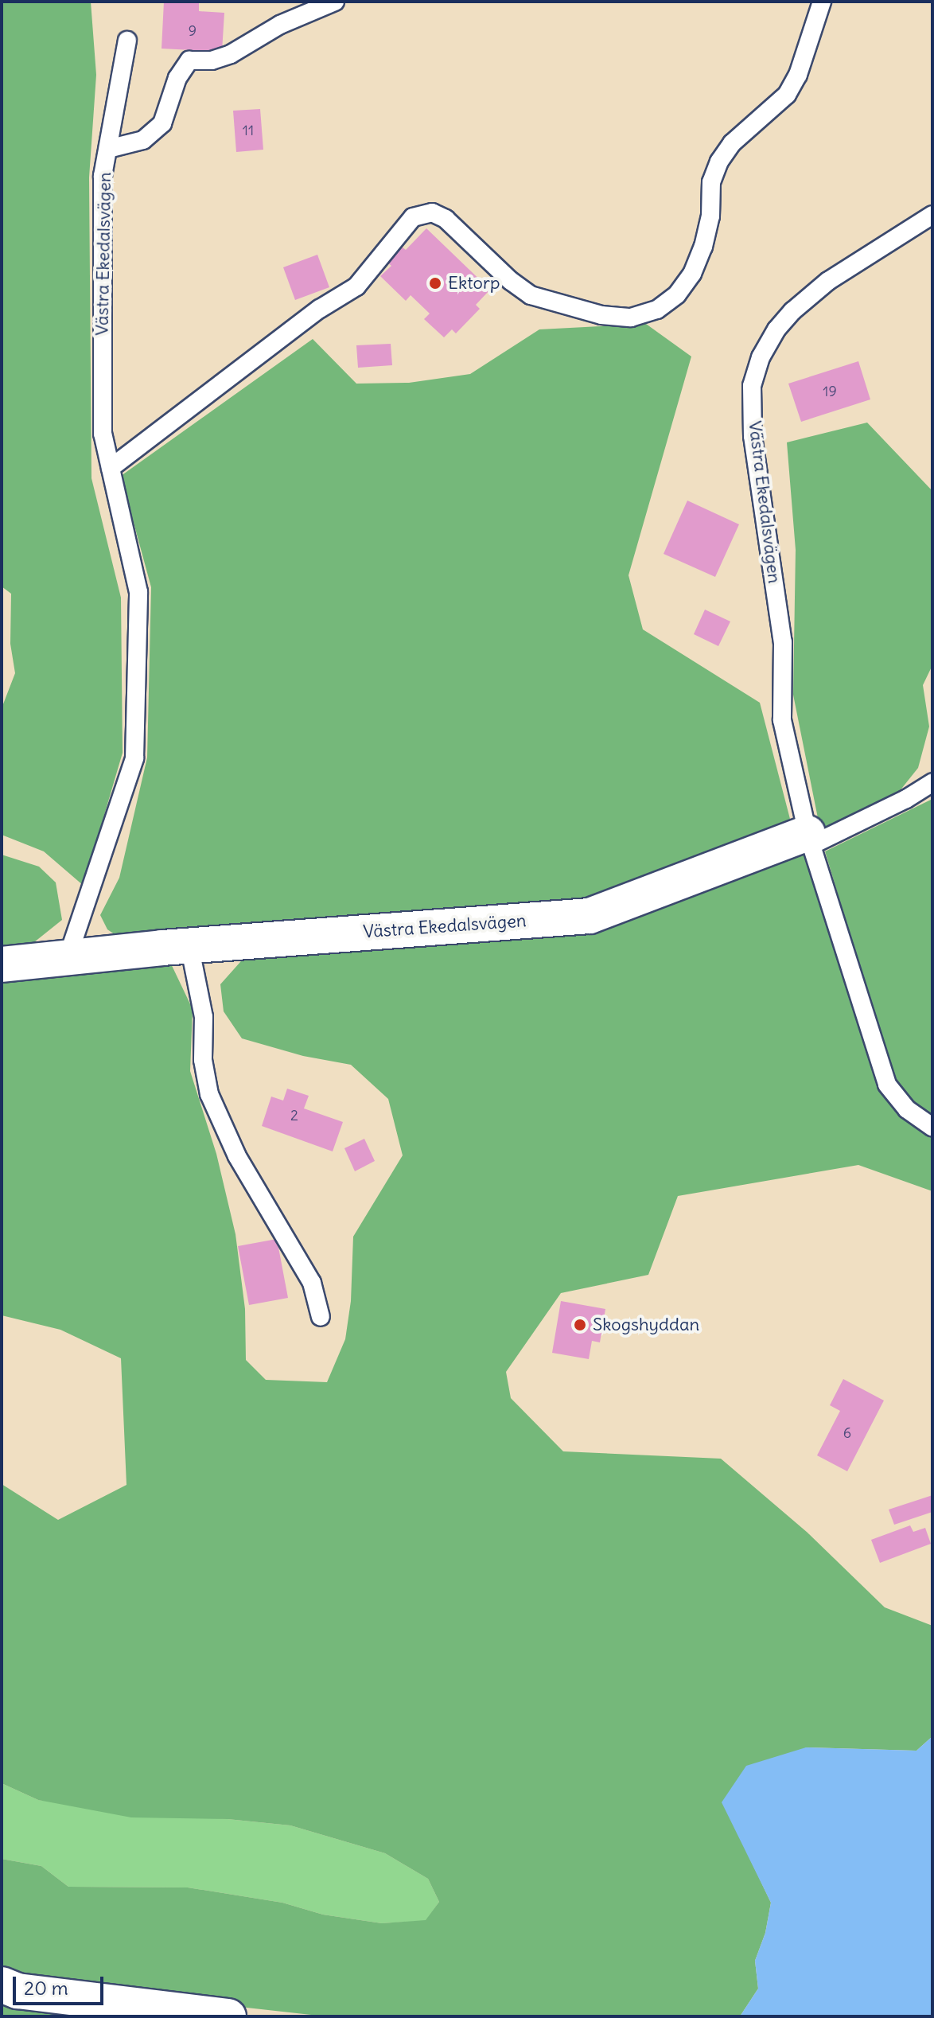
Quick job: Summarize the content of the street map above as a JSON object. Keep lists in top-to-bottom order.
{
  "streets": {
    "street": ["Västra Ekedalsvägen"]
  },
  "places": ["Ektorp", "Skogshyddan"],
  "house_numbers": [
    "9",
    "11",
    "19",
    "2",
    "6"
  ],
  "scale_bar": "20 m"
}
